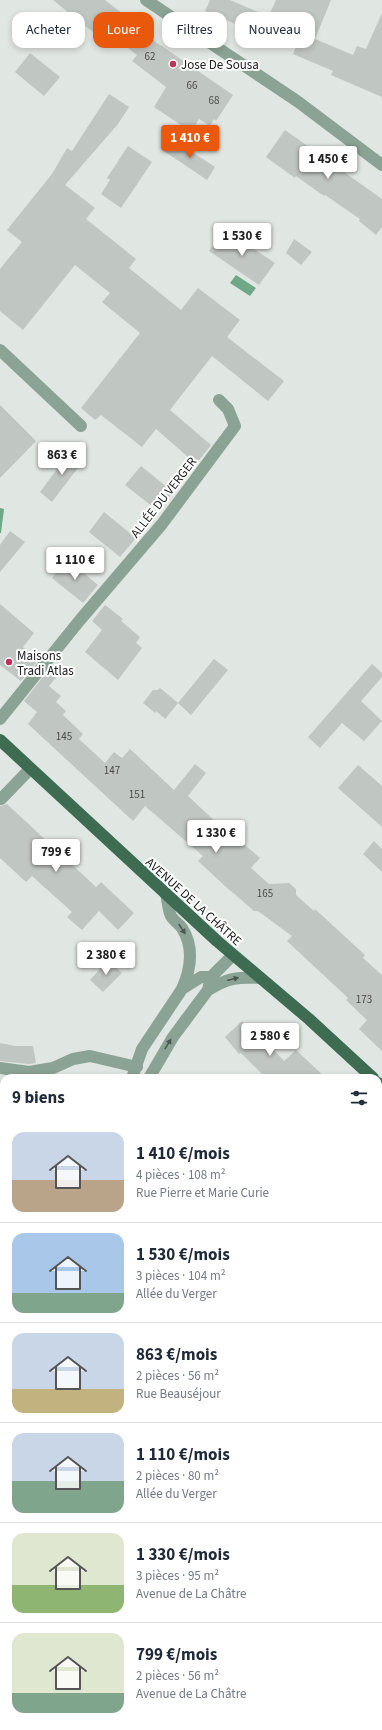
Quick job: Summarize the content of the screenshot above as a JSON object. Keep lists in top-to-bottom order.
{
  "streets": {
    "main road": ["AVENUE DE LA CHÂTRE"],
    "street": ["ALLÉE DU VERGER"]
  },
  "places": ["Jose De Sousa", "Maisons Tradi Atlas"],
  "house_numbers": [
    "62",
    "66",
    "68",
    "145",
    "147",
    "151",
    "165",
    "173"
  ],
  "page": {
    "chip": [
      "Acheter",
      "Louer",
      "Filtres",
      "Nouveau"
    ],
    "price": [
      "1 410 €",
      "1 450 €",
      "1 530 €",
      "863 €",
      "1 110 €",
      "1 330 €",
      "799 €",
      "2 380 €",
      "2 580 €"
    ],
    "heading": "9 biens",
    "list": [
      {
        "name": "1 410 €/mois",
        "note": "4 pièces · 108 m² · Rue Pierre et Marie Curie"
      },
      {
        "name": "1 530 €/mois",
        "note": "3 pièces · 104 m² · Allée du Verger"
      },
      {
        "name": "863 €/mois",
        "note": "2 pièces · 56 m² · Rue Beauséjour"
      },
      {
        "name": "1 110 €/mois",
        "note": "2 pièces · 80 m² · Allée du Verger"
      },
      {
        "name": "1 330 €/mois",
        "note": "3 pièces · 95 m² · Avenue de La Châtre"
      },
      {
        "name": "799 €/mois",
        "note": "2 pièces · 56 m² · Avenue de La Châtre"
      }
    ]
  }
}
